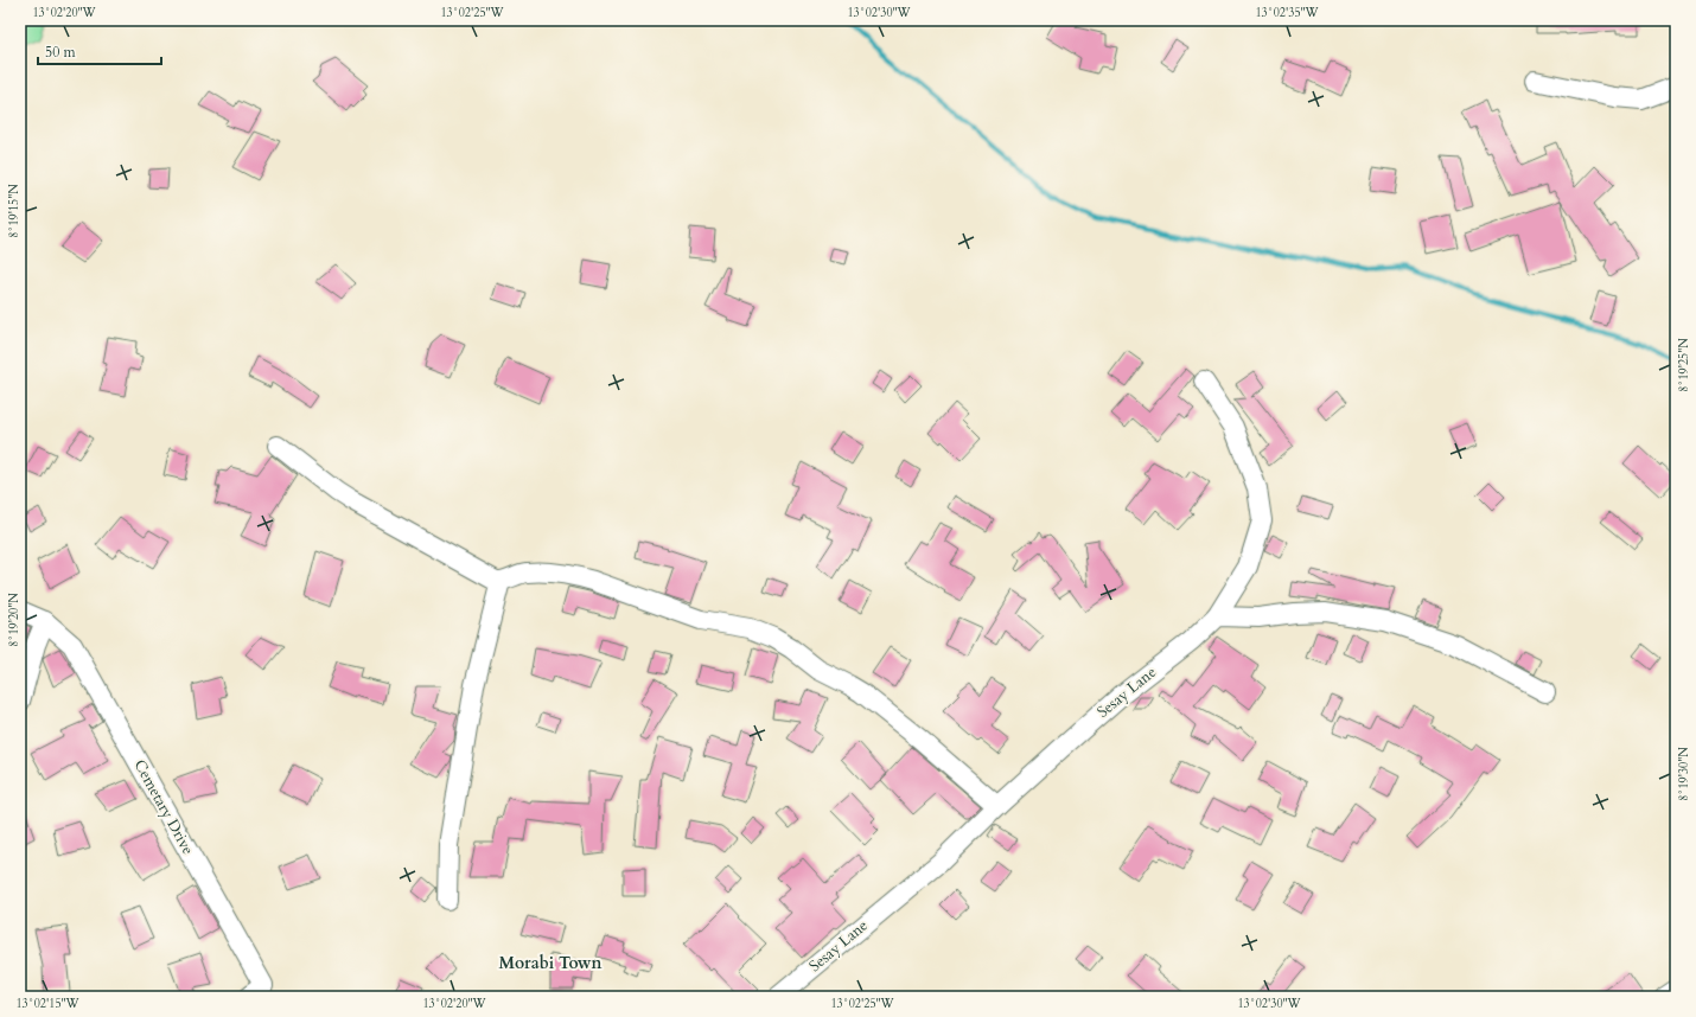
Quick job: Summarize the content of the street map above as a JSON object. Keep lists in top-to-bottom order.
{
  "streets": {
    "street": ["Sesay Lane", "Cemetary Drive"]
  },
  "districts": ["Morabi Town"],
  "scale_bar": "50 m",
  "coordinates": [
    "13°02'20\"W",
    "13°02'25\"W",
    "13°02'30\"W",
    "13°02'35\"W",
    "8°19'15\"N",
    "8°19'25\"N",
    "8°19'20\"N",
    "8°19'30\"N",
    "13°02'15\"W"
  ]
}
